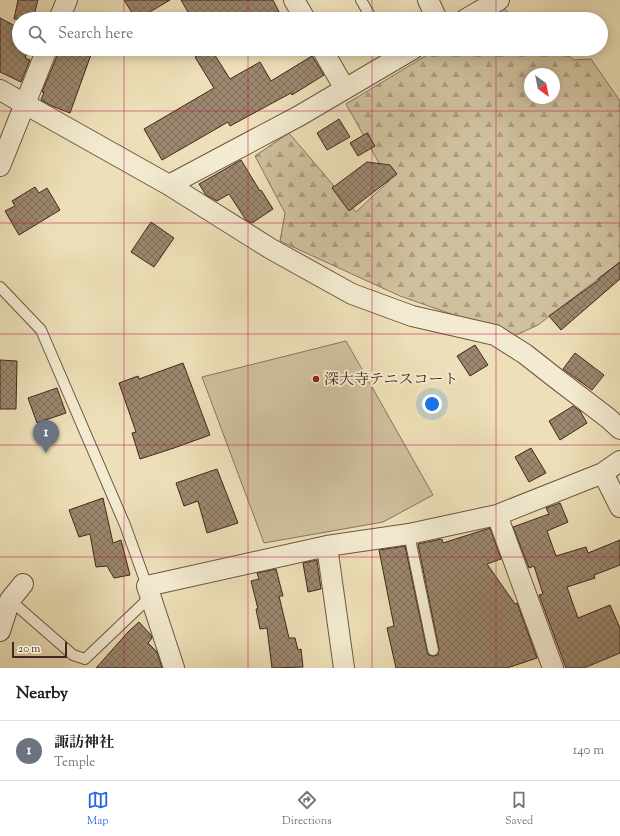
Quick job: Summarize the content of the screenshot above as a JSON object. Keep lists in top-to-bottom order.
{
  "places": ["深大寺テニスコート"],
  "scale_bar": "20 m",
  "north": "bottom right",
  "page": {
    "search": "Search here",
    "pins": "1",
    "scale": "20 m",
    "heading": "Nearby",
    "list": [
      {
        "mark": "1",
        "name": "諏訪神社",
        "note": "Temple",
        "value": "140 m"
      }
    ],
    "nav": ["Map", "Directions", "Saved"]
  }
}
